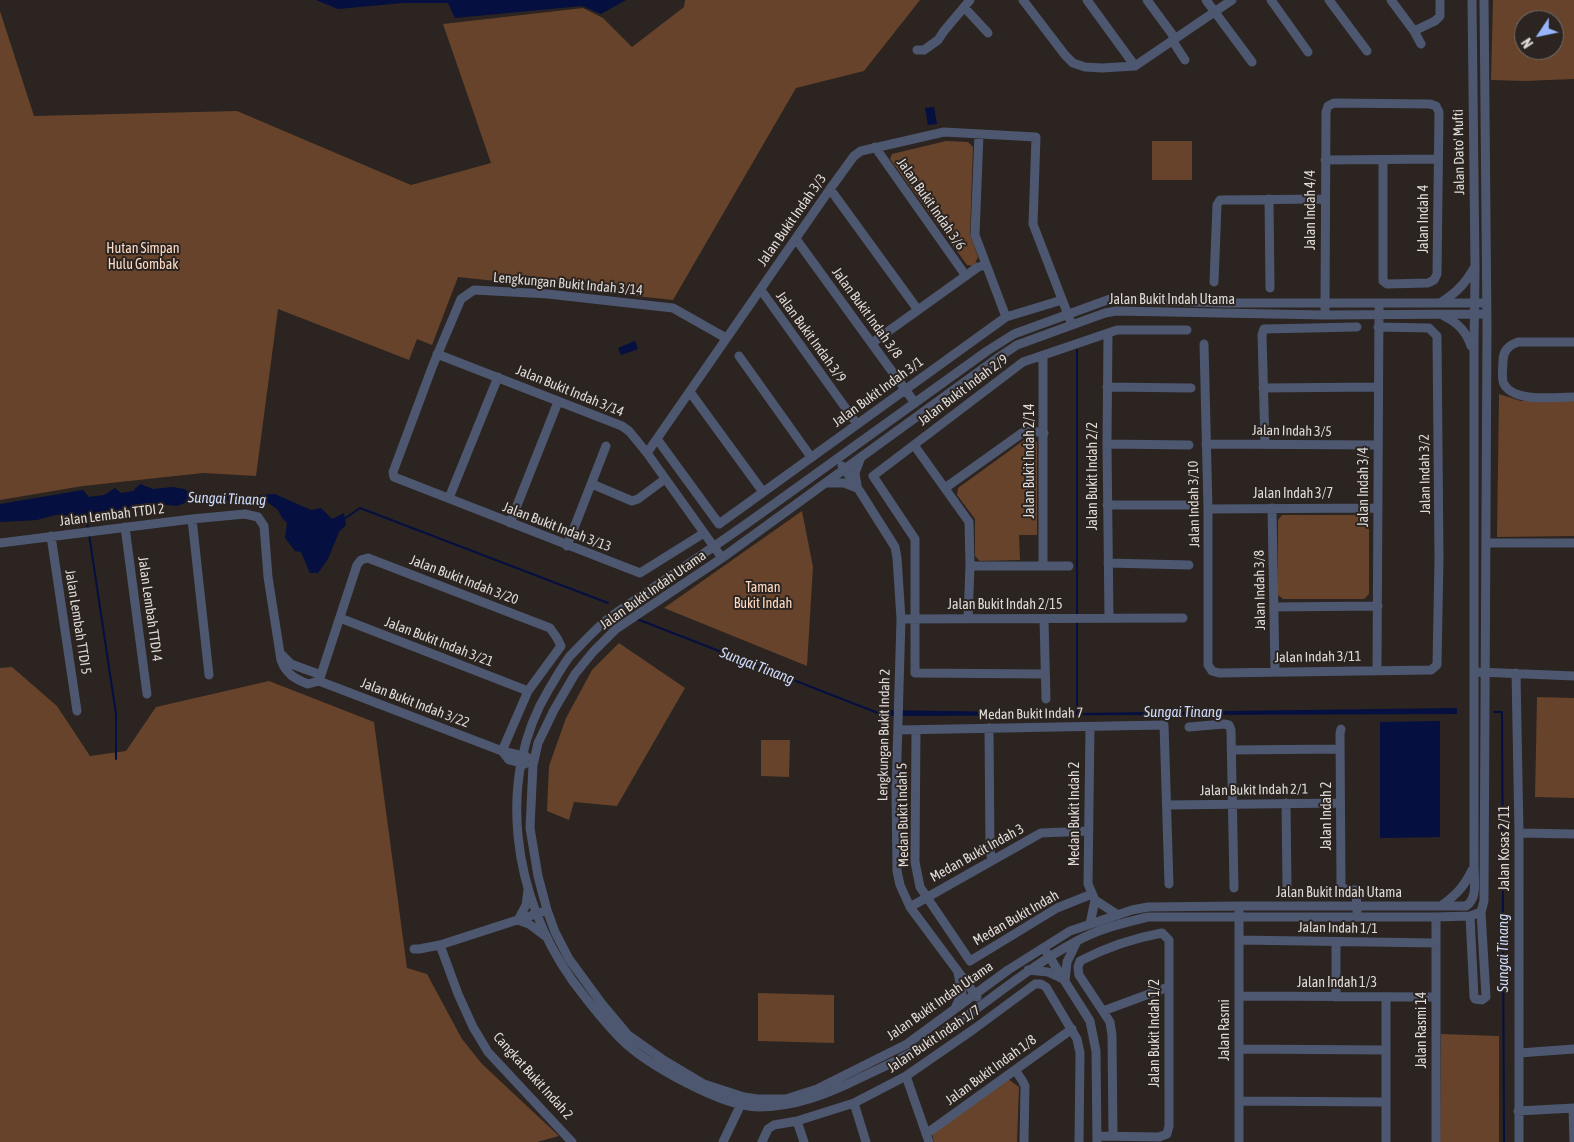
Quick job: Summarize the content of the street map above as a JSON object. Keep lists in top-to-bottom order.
{
  "streets": {
    "street": [
      "Jalan Dato' Mufti",
      "Jalan Bukit Indah 3/6",
      "Jalan Indah 4/4",
      "Jalan Indah 4",
      "Jalan Bukit Indah 3/3",
      "Lengkungan Bukit Indah 3/14",
      "Jalan Bukit Indah Utama",
      "Jalan Bukit Indah 3/8",
      "Jalan Bukit Indah 3/9",
      "Jalan Bukit Indah 2/9",
      "Jalan Bukit Indah 3/14",
      "Jalan Bukit Indah 3/1",
      "Jalan Indah 3/5",
      "Jalan Bukit Indah 2/14",
      "Jalan Indah 3/2",
      "Jalan Bukit Indah 2/2",
      "Jalan Indah 3/4",
      "Jalan Indah 3/7",
      "Jalan Indah 3/10",
      "Jalan Lembah TTDI 2",
      "Jalan Bukit Indah 3/13",
      "Jalan Bukit Indah 3/20",
      "Jalan Indah 3/8",
      "Jalan Bukit Indah 2/15",
      "Jalan Lembah TTDI 4",
      "Jalan Lembah TTDI 5",
      "Jalan Bukit Indah 3/21",
      "Jalan Indah 3/11",
      "Jalan Bukit Indah 3/22",
      "Medan Bukit Indah 7",
      "Lengkungan Bukit Indah 2",
      "Jalan Bukit Indah 2/1",
      "Medan Bukit Indah 2",
      "Medan Bukit Indah 5",
      "Jalan Indah 2",
      "Jalan Kosas 2/11",
      "Medan Bukit Indah 3",
      "Medan Bukit Indah",
      "Jalan Indah 1/1",
      "Jalan Indah 1/3",
      "Jalan Rasmi",
      "Jalan Rasmi 14",
      "Jalan Bukit Indah 1/2",
      "Jalan Bukit Indah 1/7",
      "Jalan Bukit Indah 1/8",
      "Cangkat Bukit Indah 2"
    ]
  },
  "crossings": [
    ["Jalan Dato' Mufti", "Jalan Bukit Indah Utama"],
    ["Jalan Bukit Indah 3/6", "Jalan Bukit Indah 3/3"],
    ["Jalan Indah 4/4", "Jalan Indah 4"],
    ["Jalan Indah 4/4", "Jalan Bukit Indah Utama"],
    ["Jalan Bukit Indah 3/3", "Lengkungan Bukit Indah 3/14"],
    ["Jalan Bukit Indah 3/3", "Jalan Bukit Indah 3/8"],
    ["Jalan Bukit Indah 3/3", "Jalan Bukit Indah 3/9"],
    ["Jalan Bukit Indah 3/3", "Jalan Bukit Indah 3/14"],
    ["Jalan Bukit Indah 3/3", "Jalan Bukit Indah 3/1"],
    ["Lengkungan Bukit Indah 3/14", "Jalan Bukit Indah 3/14"],
    ["Lengkungan Bukit Indah 3/14", "Jalan Bukit Indah 3/13"],
    ["Jalan Bukit Indah Utama", "Jalan Bukit Indah 3/8"],
    ["Jalan Bukit Indah Utama", "Jalan Bukit Indah 3/14"],
    ["Jalan Bukit Indah Utama", "Jalan Indah 3/4"],
    ["Jalan Bukit Indah Utama", "Jalan Bukit Indah 3/22"],
    ["Jalan Bukit Indah Utama", "Lengkungan Bukit Indah 2"],
    ["Jalan Bukit Indah Utama", "Medan Bukit Indah 2"],
    ["Jalan Bukit Indah Utama", "Jalan Indah 2"],
    ["Jalan Bukit Indah Utama", "Jalan Rasmi"],
    ["Jalan Bukit Indah Utama", "Jalan Rasmi 14"],
    ["Jalan Bukit Indah 3/8", "Jalan Bukit Indah 3/1"],
    ["Jalan Bukit Indah 3/9", "Jalan Bukit Indah 3/1"],
    ["Jalan Bukit Indah 2/9", "Jalan Bukit Indah 2/14"],
    ["Jalan Bukit Indah 2/9", "Jalan Bukit Indah 2/2"],
    ["Jalan Bukit Indah 2/9", "Jalan Bukit Indah 2/15"],
    ["Jalan Bukit Indah 3/14", "Jalan Bukit Indah 3/13"],
    ["Jalan Indah 3/5", "Jalan Indah 3/4"],
    ["Jalan Indah 3/5", "Jalan Indah 3/10"],
    ["Jalan Indah 3/2", "Jalan Indah 3/4"],
    ["Jalan Indah 3/2", "Jalan Indah 3/11"],
    ["Jalan Bukit Indah 2/2", "Jalan Bukit Indah 2/15"],
    ["Jalan Indah 3/4", "Jalan Indah 3/7"],
    ["Jalan Indah 3/4", "Jalan Indah 3/11"],
    ["Jalan Indah 3/7", "Jalan Indah 3/10"],
    ["Jalan Indah 3/7", "Jalan Indah 3/8"],
    ["Jalan Indah 3/10", "Jalan Indah 3/11"],
    ["Jalan Lembah TTDI 2", "Jalan Lembah TTDI 4"],
    ["Jalan Lembah TTDI 2", "Jalan Lembah TTDI 5"],
    ["Jalan Bukit Indah 3/20", "Jalan Bukit Indah 3/21"],
    ["Jalan Indah 3/8", "Jalan Indah 3/11"],
    ["Jalan Bukit Indah 2/15", "Lengkungan Bukit Indah 2"],
    ["Medan Bukit Indah 7", "Lengkungan Bukit Indah 2"],
    ["Medan Bukit Indah 7", "Jalan Bukit Indah 2/1"],
    ["Medan Bukit Indah 7", "Medan Bukit Indah 2"],
    ["Medan Bukit Indah 7", "Medan Bukit Indah 5"],
    ["Lengkungan Bukit Indah 2", "Medan Bukit Indah 3"],
    ["Jalan Bukit Indah 2/1", "Jalan Indah 2"],
    ["Medan Bukit Indah 2", "Medan Bukit Indah 3"],
    ["Medan Bukit Indah 2", "Medan Bukit Indah"],
    ["Medan Bukit Indah 5", "Medan Bukit Indah 3"],
    ["Medan Bukit Indah 5", "Medan Bukit Indah"],
    ["Medan Bukit Indah 3", "Medan Bukit Indah"],
    ["Jalan Indah 1/1", "Jalan Rasmi"],
    ["Jalan Indah 1/1", "Jalan Rasmi 14"],
    ["Jalan Indah 1/3", "Jalan Rasmi"],
    ["Jalan Indah 1/3", "Jalan Rasmi 14"],
    ["Jalan Bukit Indah 1/7", "Jalan Bukit Indah 1/8"]
  ],
  "water": ["Sungai Tinang"],
  "parks": ["Hutan Simpan Hulu Gombak", "Taman Bukit Indah"],
  "north": "bottom left"
}
